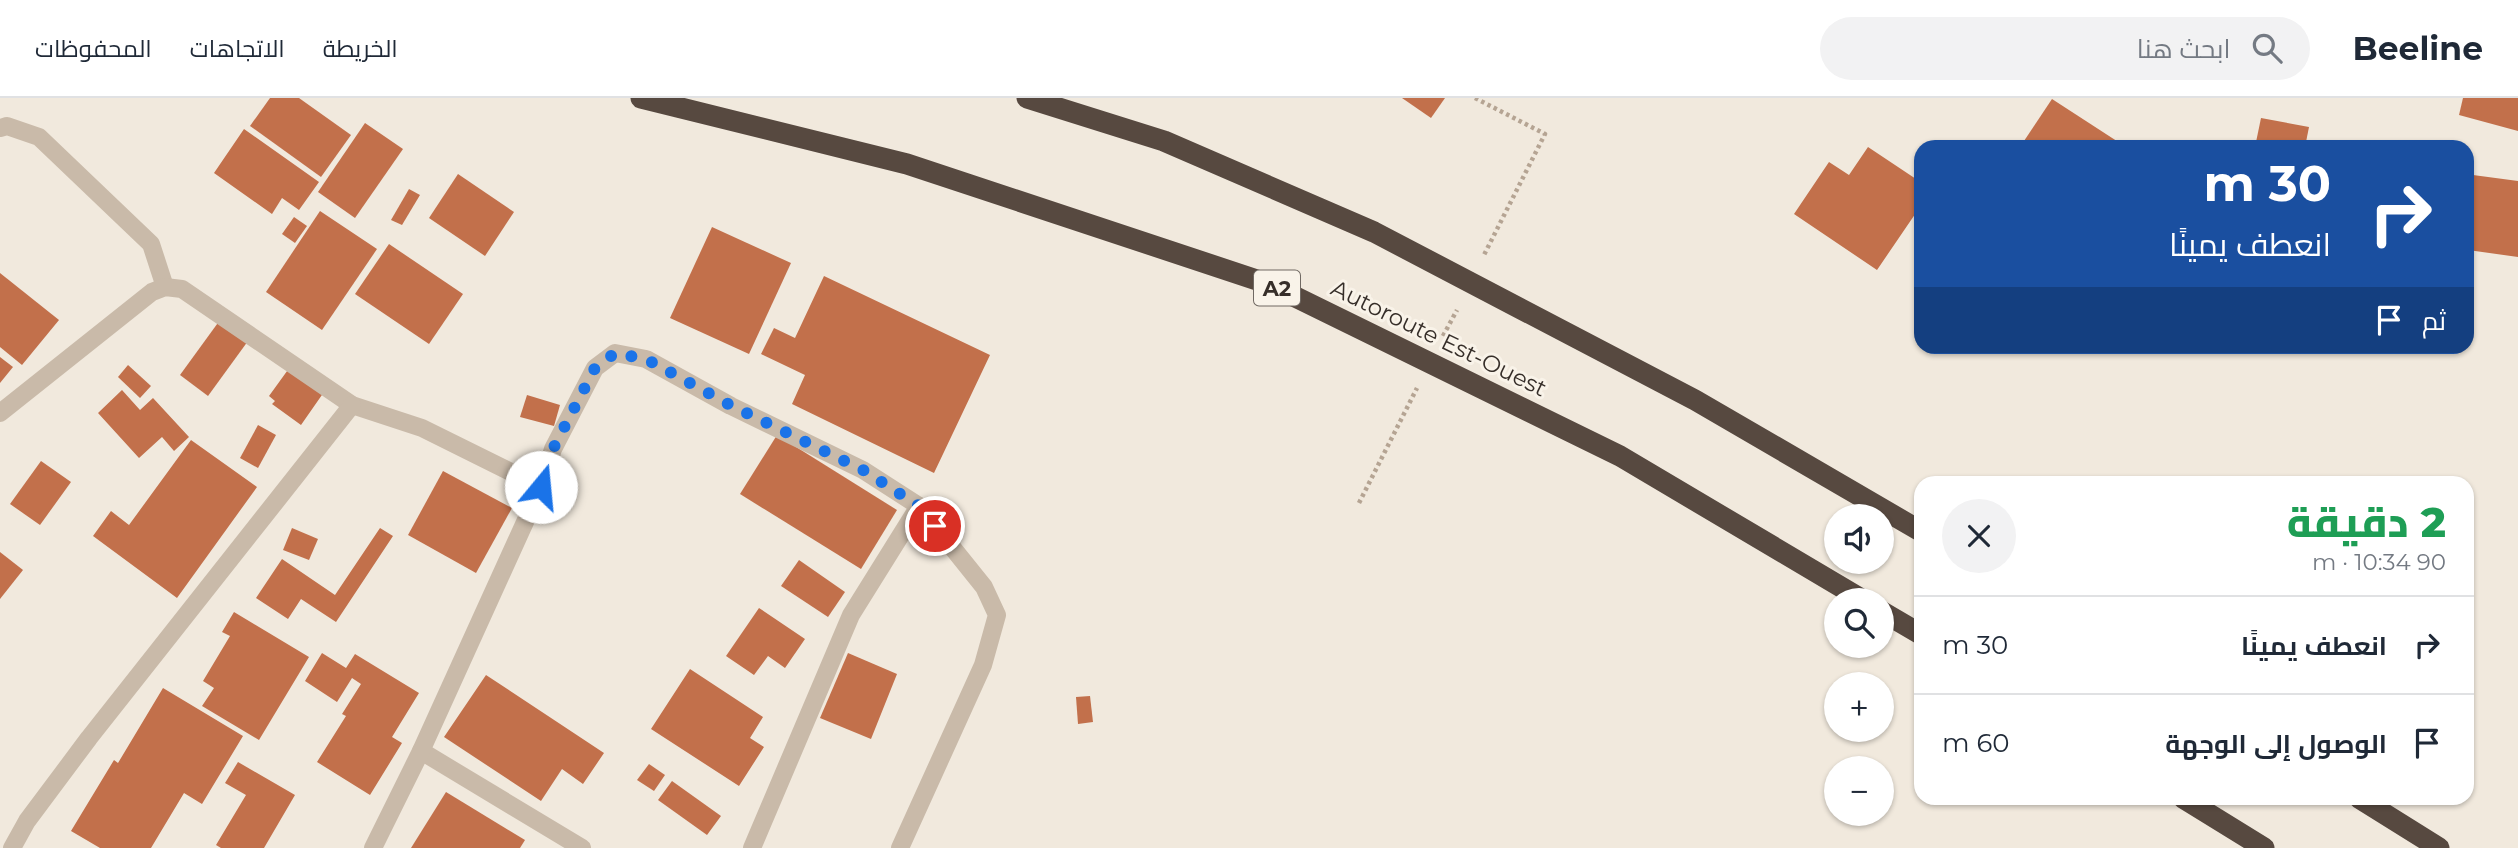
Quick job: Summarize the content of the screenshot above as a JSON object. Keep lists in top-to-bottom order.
{
  "streets": {
    "highway": ["A2", "Autoroute Est-Ouest"]
  },
  "page": {
    "header": "Beeline",
    "search": "ابحث هنا",
    "nav": ["الخريطة", "الاتجاهات", "المحفوظات"],
    "turn": ["30 m", "انعطف يمينًا"],
    "then": "ثم",
    "heading": ["2 دقيقة", "90 m · 10:34"],
    "map_buttons": ["+", "−"],
    "list": [
      {
        "name": "انعطف يمينًا",
        "value": "30 m"
      },
      {
        "name": "الوصول إلى الوجهة",
        "value": "60 m"
      }
    ]
  }
}
